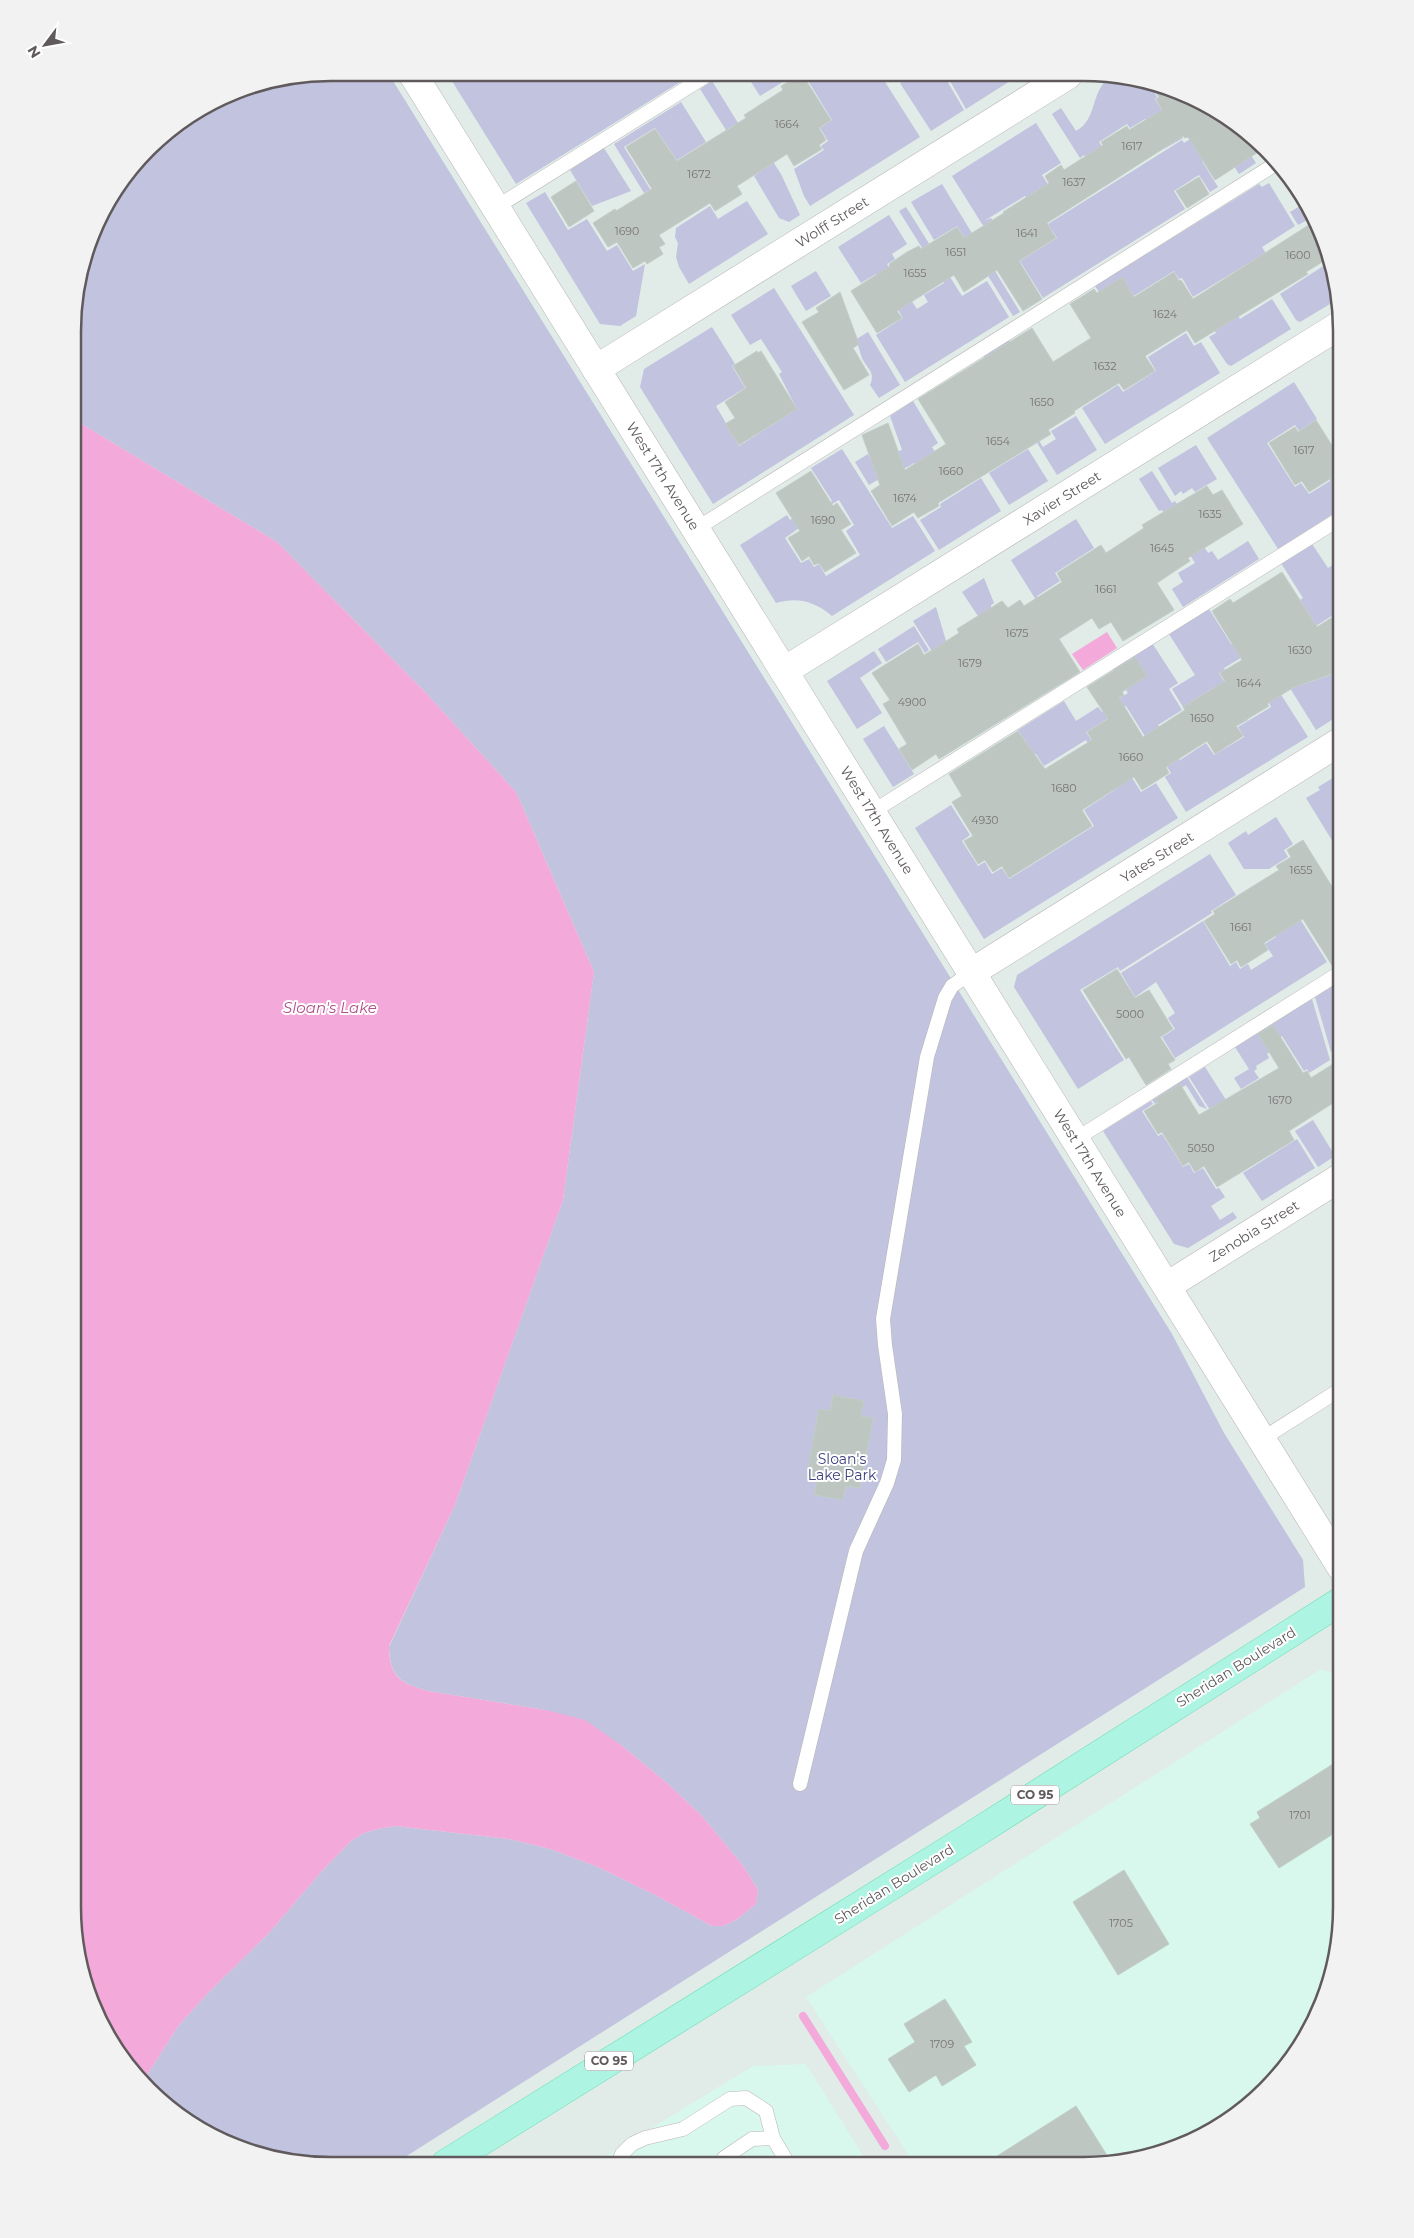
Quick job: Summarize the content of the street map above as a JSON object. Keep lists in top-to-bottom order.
{
  "streets": {
    "main road": ["Sheridan Boulevard", "CO 95"],
    "street": [
      "Wolff Street",
      "West 17th Avenue",
      "Xavier Street",
      "Yates Street",
      "Zenobia Street"
    ]
  },
  "crossings": [
    ["Wolff Street", "West 17th Avenue"],
    ["West 17th Avenue", "Xavier Street"],
    ["West 17th Avenue", "Yates Street"],
    ["West 17th Avenue", "Zenobia Street"]
  ],
  "water": ["Sloan's Lake"],
  "parks": ["Sloan's Lake Park"],
  "house_numbers": [
    "1664",
    "1617",
    "1672",
    "1637",
    "1690",
    "1641",
    "1651",
    "1600",
    "1655",
    "1624",
    "1632",
    "1650",
    "1654",
    "1617",
    "1660",
    "1674",
    "1635",
    "1690",
    "1645",
    "1661",
    "1675",
    "1630",
    "1679",
    "1644",
    "4900",
    "1650",
    "1660",
    "1680",
    "4930",
    "1655",
    "1661",
    "5000",
    "1670",
    "5050",
    "1701",
    "1705",
    "1709"
  ],
  "north": "bottom left"
}
